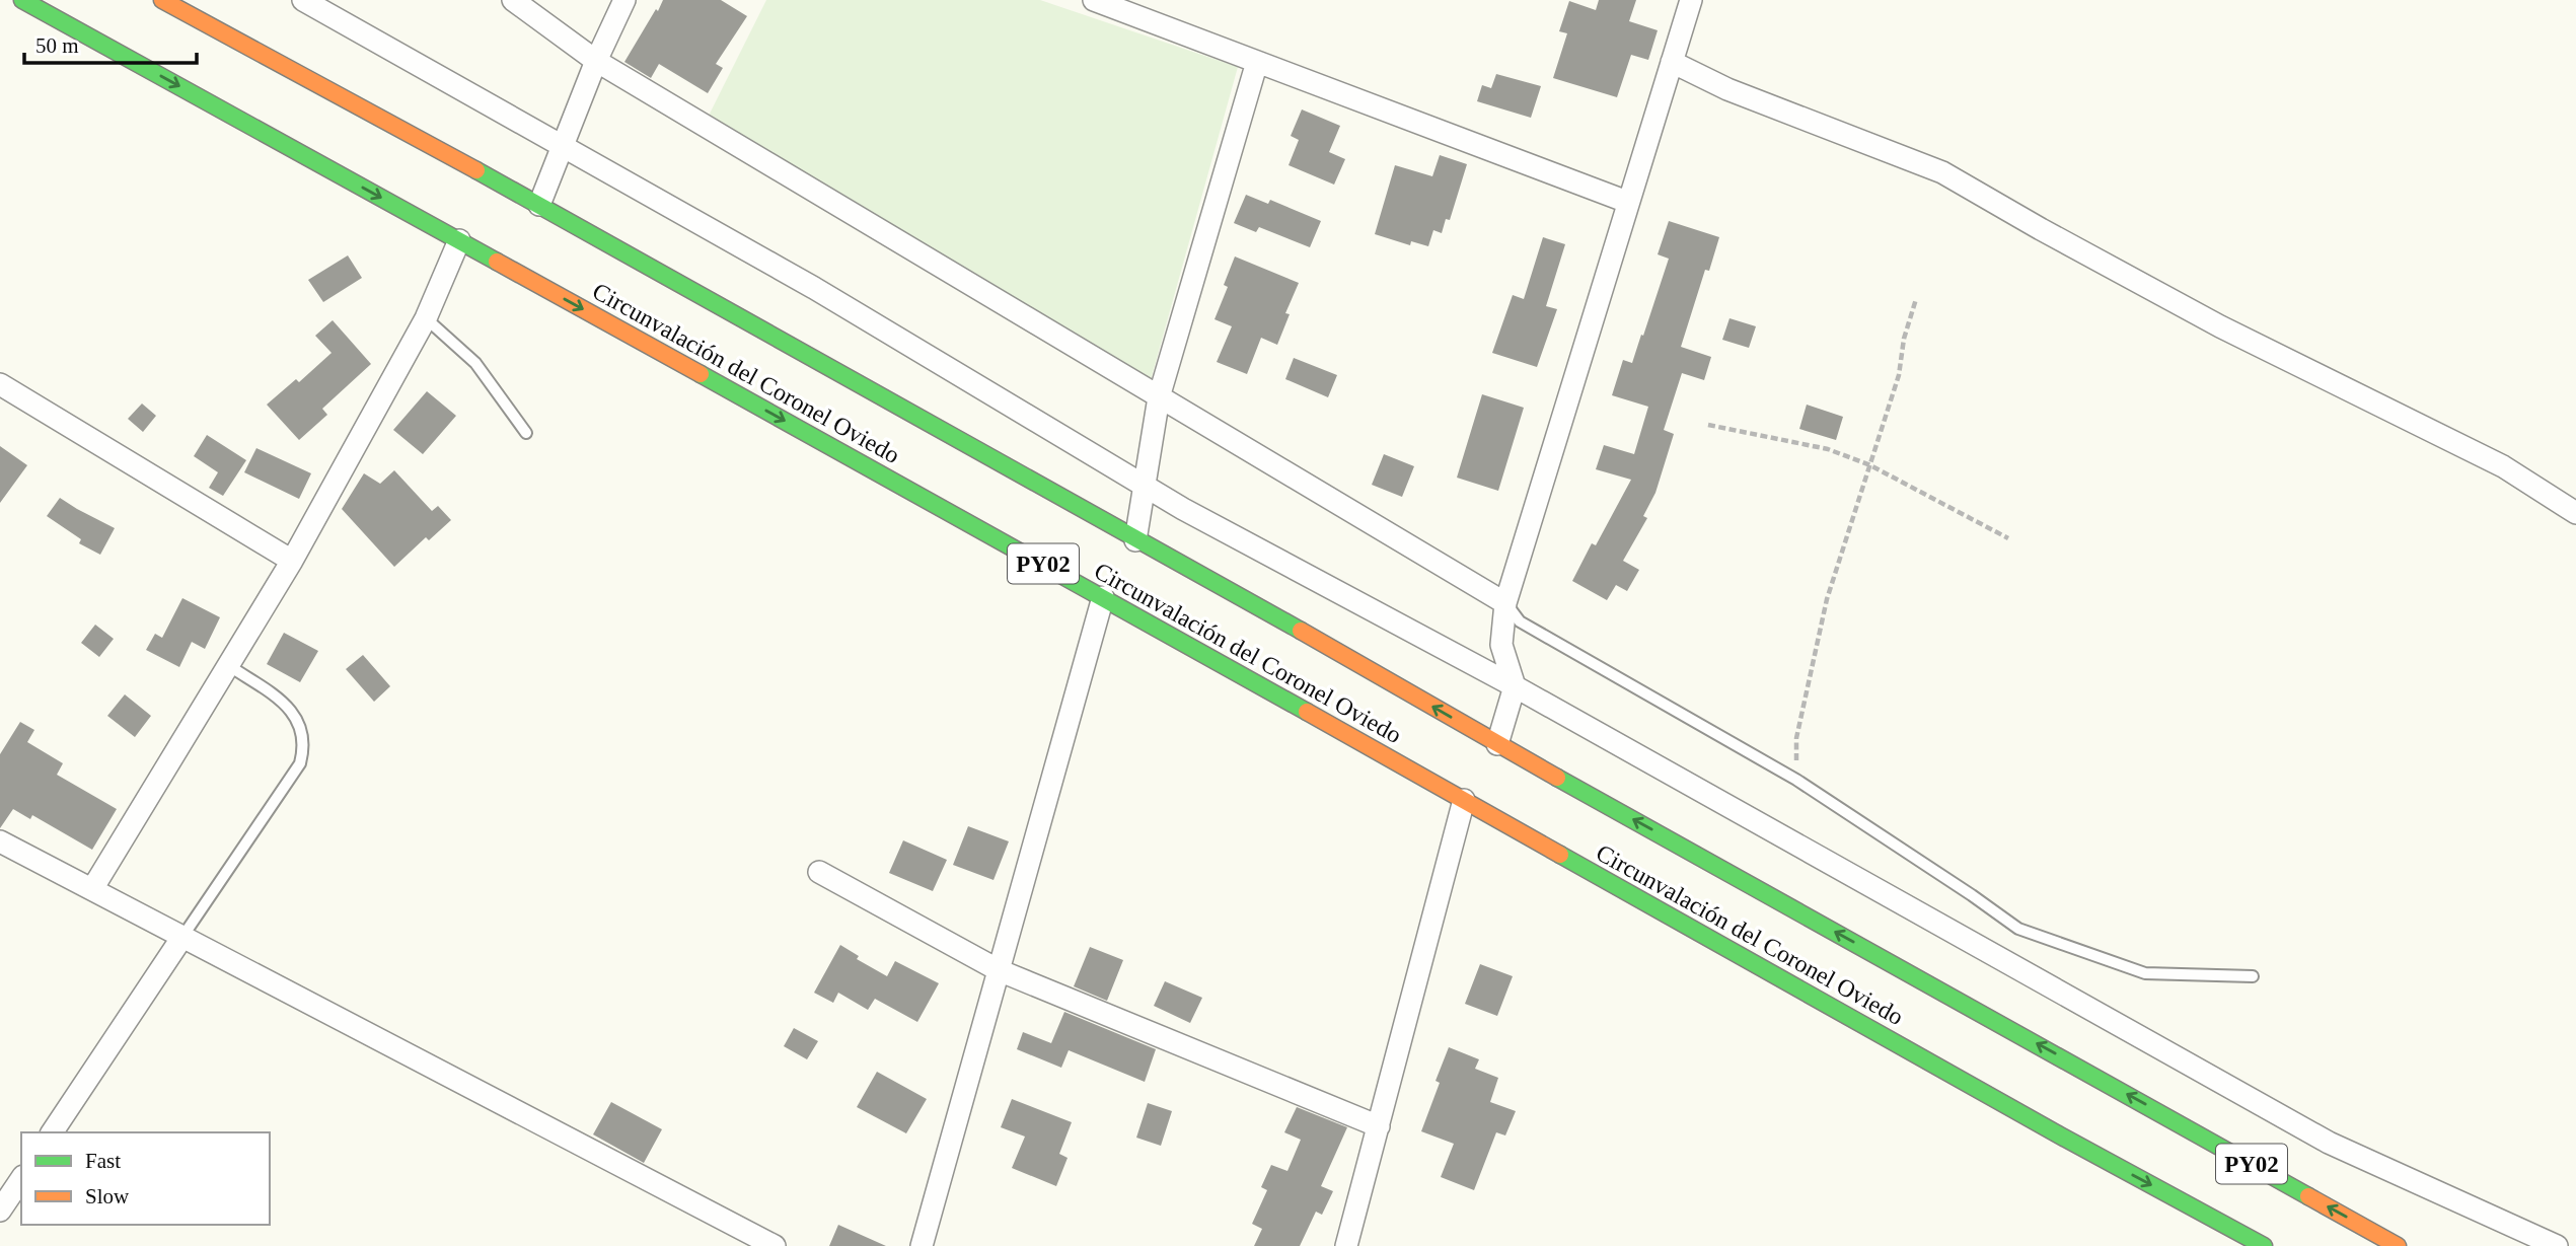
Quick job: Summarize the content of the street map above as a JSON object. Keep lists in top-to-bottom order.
{
  "streets": {
    "highway": ["Circunvalación del Coronel Oviedo", "PY02"]
  },
  "legend": ["Fast", "Slow"],
  "scale_bar": "50 m"
}
